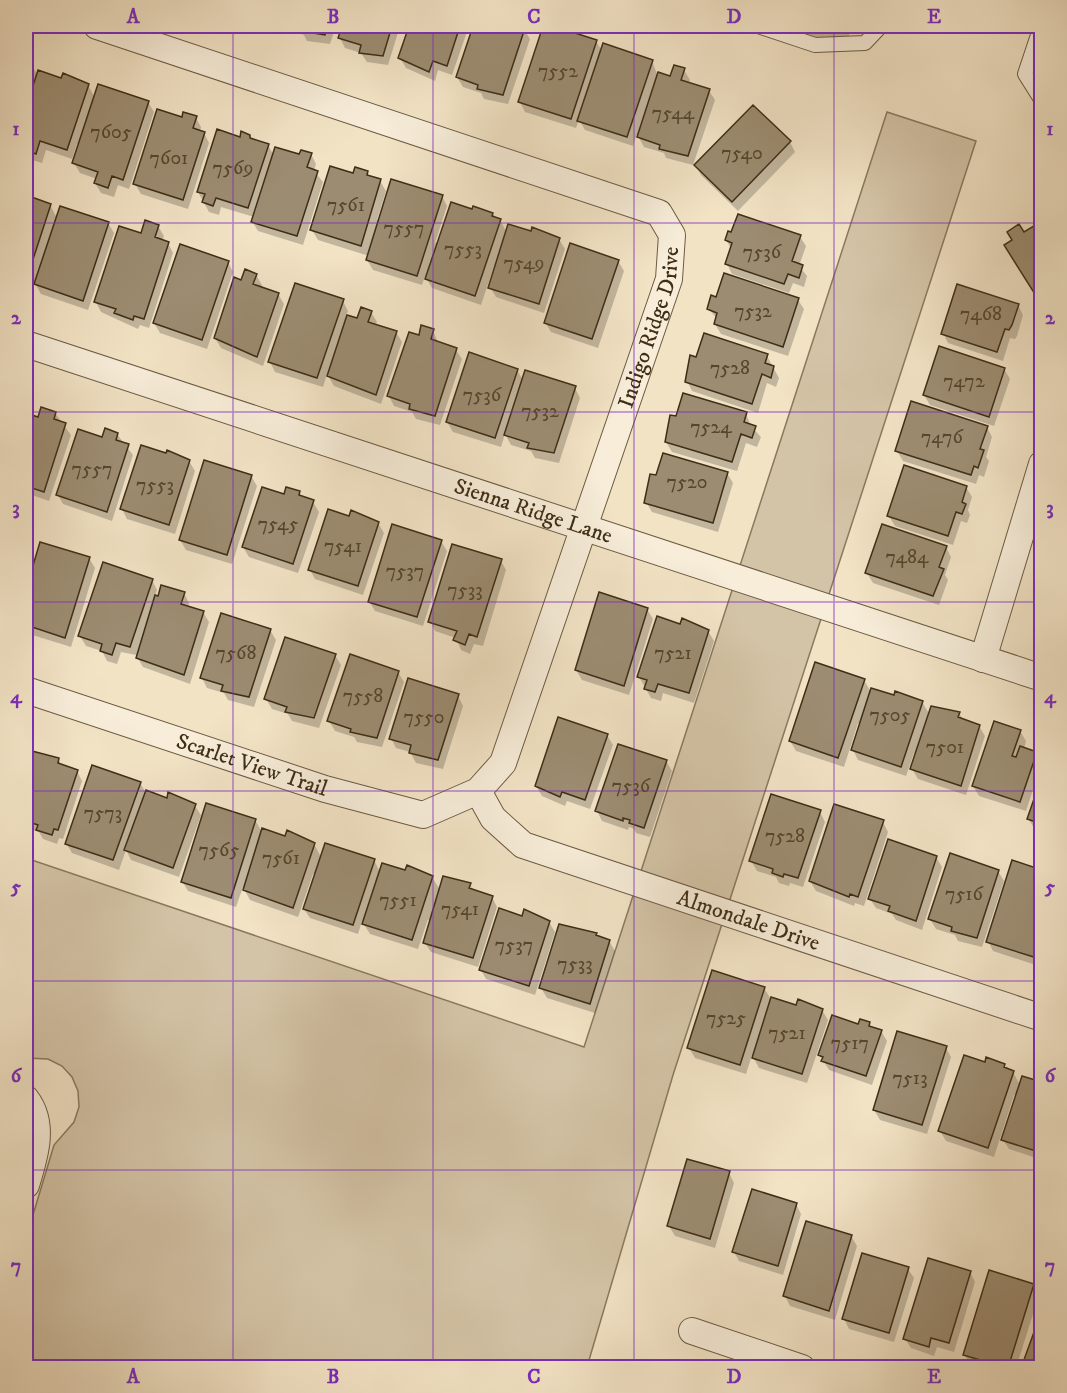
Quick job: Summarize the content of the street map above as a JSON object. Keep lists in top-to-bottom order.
{
  "streets": {
    "street": [
      "Indigo Ridge Drive",
      "Sienna Ridge Lane",
      "Scarlet View Trail",
      "Almondale Drive"
    ]
  },
  "crossings": [
    ["Indigo Ridge Drive", "Sienna Ridge Lane"],
    ["Indigo Ridge Drive", "Scarlet View Trail"],
    ["Indigo Ridge Drive", "Almondale Drive"],
    ["Scarlet View Trail", "Almondale Drive"]
  ],
  "house_numbers": [
    "7552",
    "7544",
    "7605",
    "7540",
    "7601",
    "7569",
    "7561",
    "7557",
    "7553",
    "7536",
    "7549",
    "7532",
    "7468",
    "7528",
    "7472",
    "7536",
    "7532",
    "7524",
    "7476",
    "7557",
    "7520",
    "7553",
    "7545",
    "7541",
    "7484",
    "7537",
    "7533",
    "7568",
    "7521",
    "7558",
    "7505",
    "7550",
    "7501",
    "7536",
    "7573",
    "7528",
    "7565",
    "7561",
    "7516",
    "7551",
    "7541",
    "7537",
    "7533",
    "7525",
    "7521",
    "7517",
    "7513"
  ],
  "grid": {
    "columns": [
      "A",
      "B",
      "C",
      "D",
      "E"
    ],
    "rows": [
      "1",
      "2",
      "3",
      "4",
      "5",
      "6",
      "7"
    ]
  }
}
